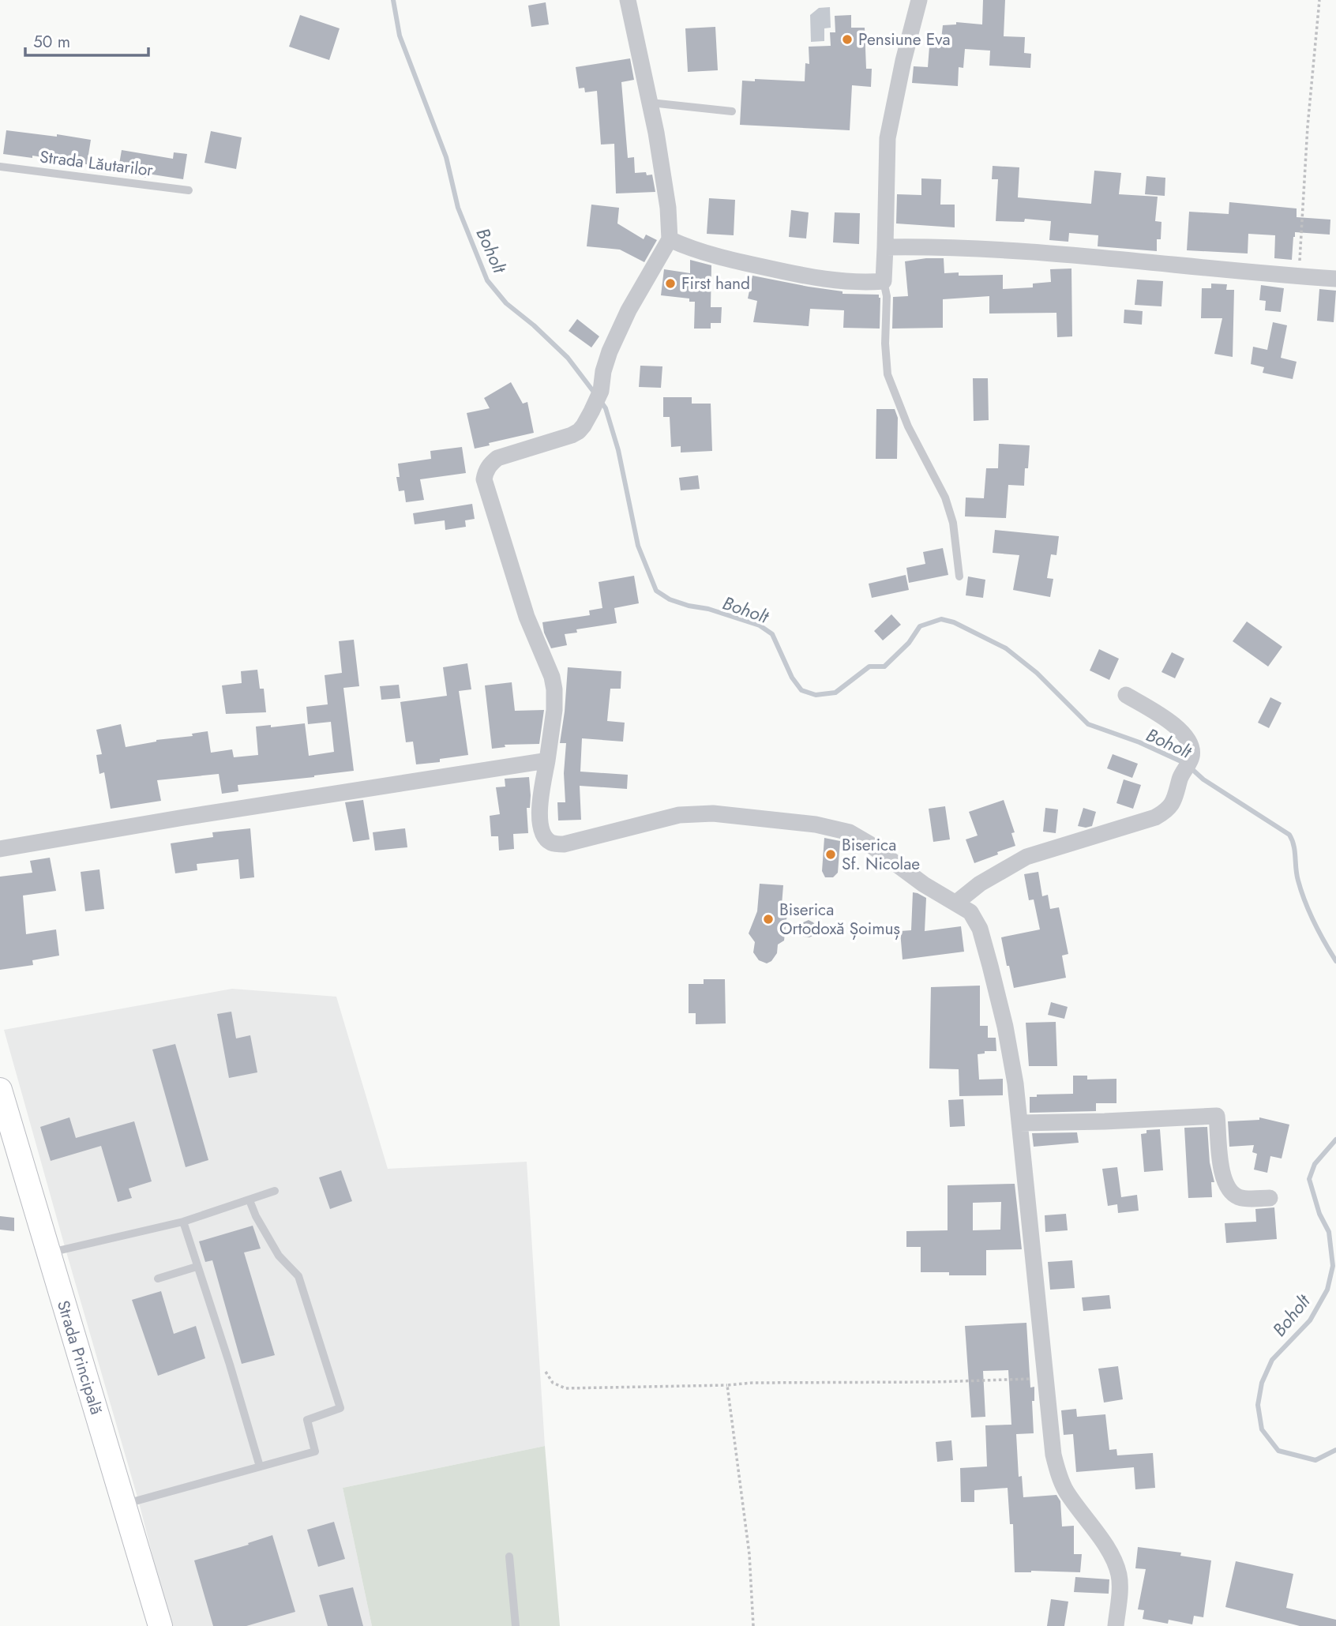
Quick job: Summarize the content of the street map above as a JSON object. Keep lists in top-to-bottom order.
{
  "streets": {
    "main road": ["Strada Principală"],
    "lane": ["Strada Lăutarilor"]
  },
  "water": ["Boholt"],
  "places": [
    "Pensiune Eva",
    "First hand",
    "Biserica Sf. Nicolae",
    "Biserica Ortodoxă Șoimuș"
  ],
  "scale_bar": "50 m"
}
